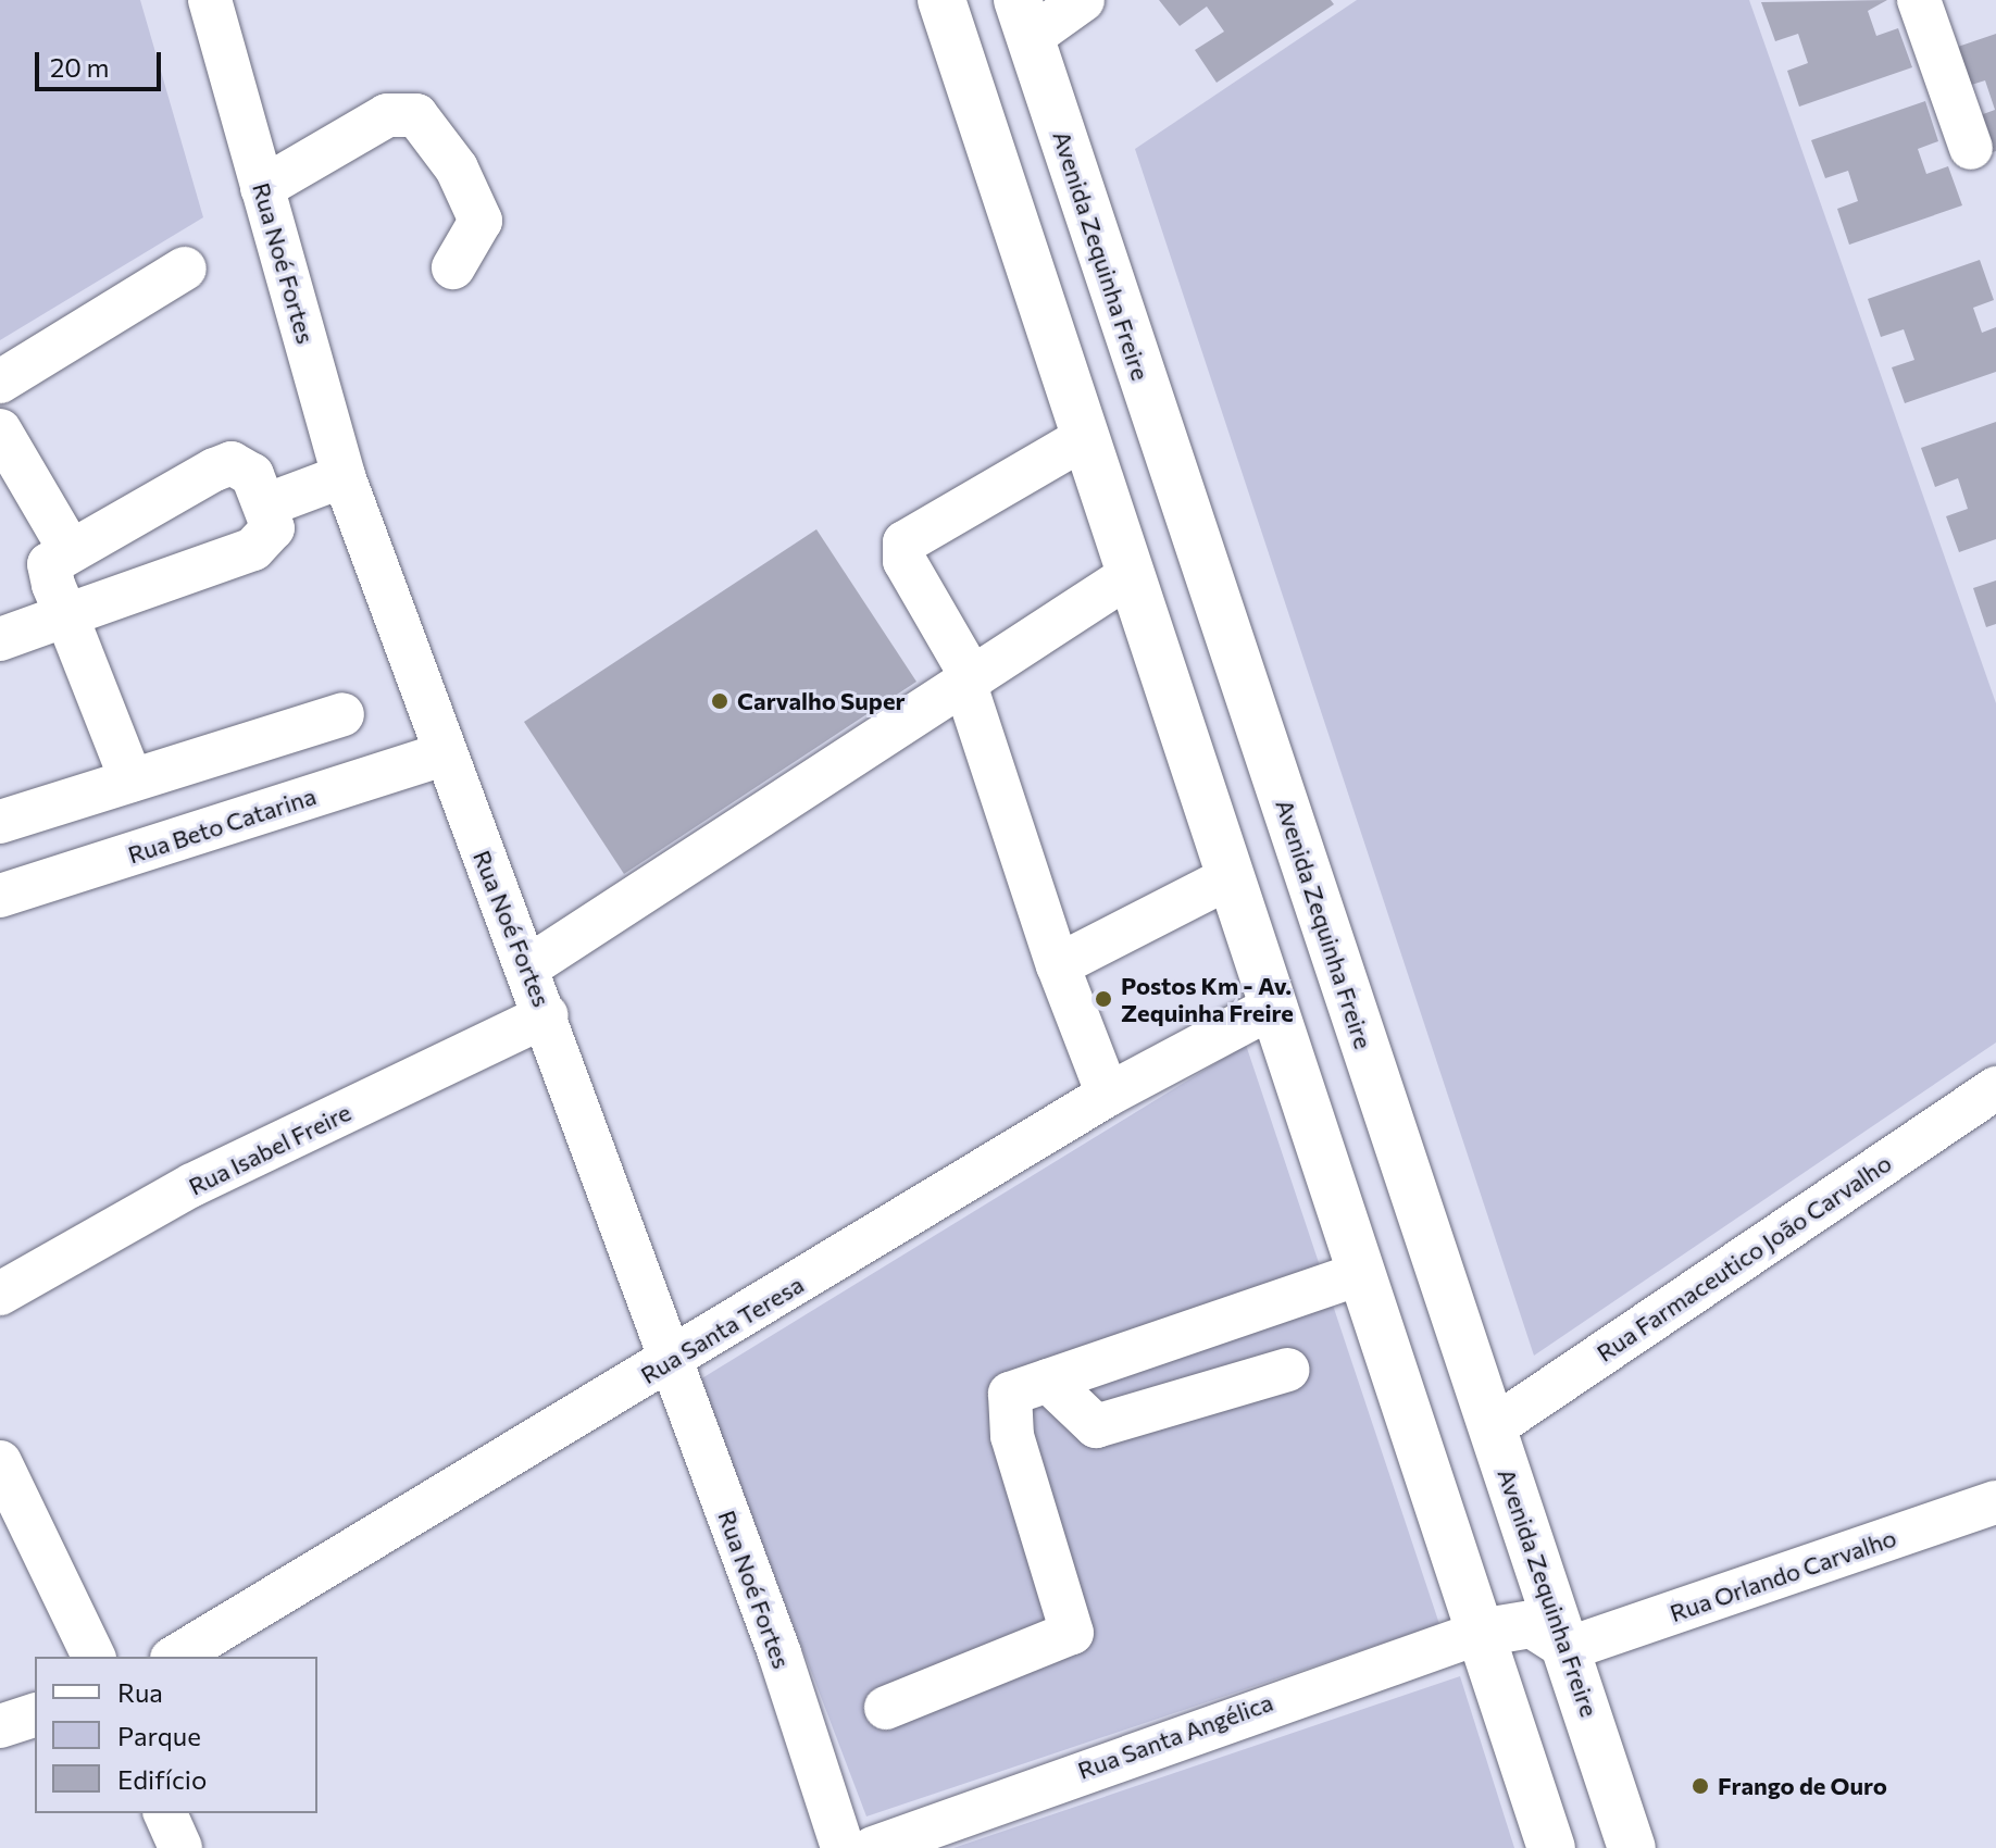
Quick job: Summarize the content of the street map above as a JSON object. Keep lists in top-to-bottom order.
{
  "streets": {
    "main road": ["Avenida Zequinha Freire"],
    "street": [
      "Rua Noé Fortes",
      "Rua Beto Catarina",
      "Rua Isabel Freire",
      "Rua Farmaceutico João Carvalho",
      "Rua Santa Teresa",
      "Rua Orlando Carvalho",
      "Rua Santa Angélica"
    ]
  },
  "crossings": [
    ["Avenida Zequinha Freire", "Rua Farmaceutico João Carvalho"],
    ["Avenida Zequinha Freire", "Rua Orlando Carvalho"],
    ["Rua Noé Fortes", "Rua Beto Catarina"],
    ["Rua Noé Fortes", "Rua Isabel Freire"],
    ["Rua Noé Fortes", "Rua Santa Teresa"]
  ],
  "places": ["Carvalho Super", "Postos Km - Av. Zequinha Freire", "Frango de Ouro"],
  "legend": ["Rua", "Parque", "Edifício"],
  "scale_bar": "20 m"
}
